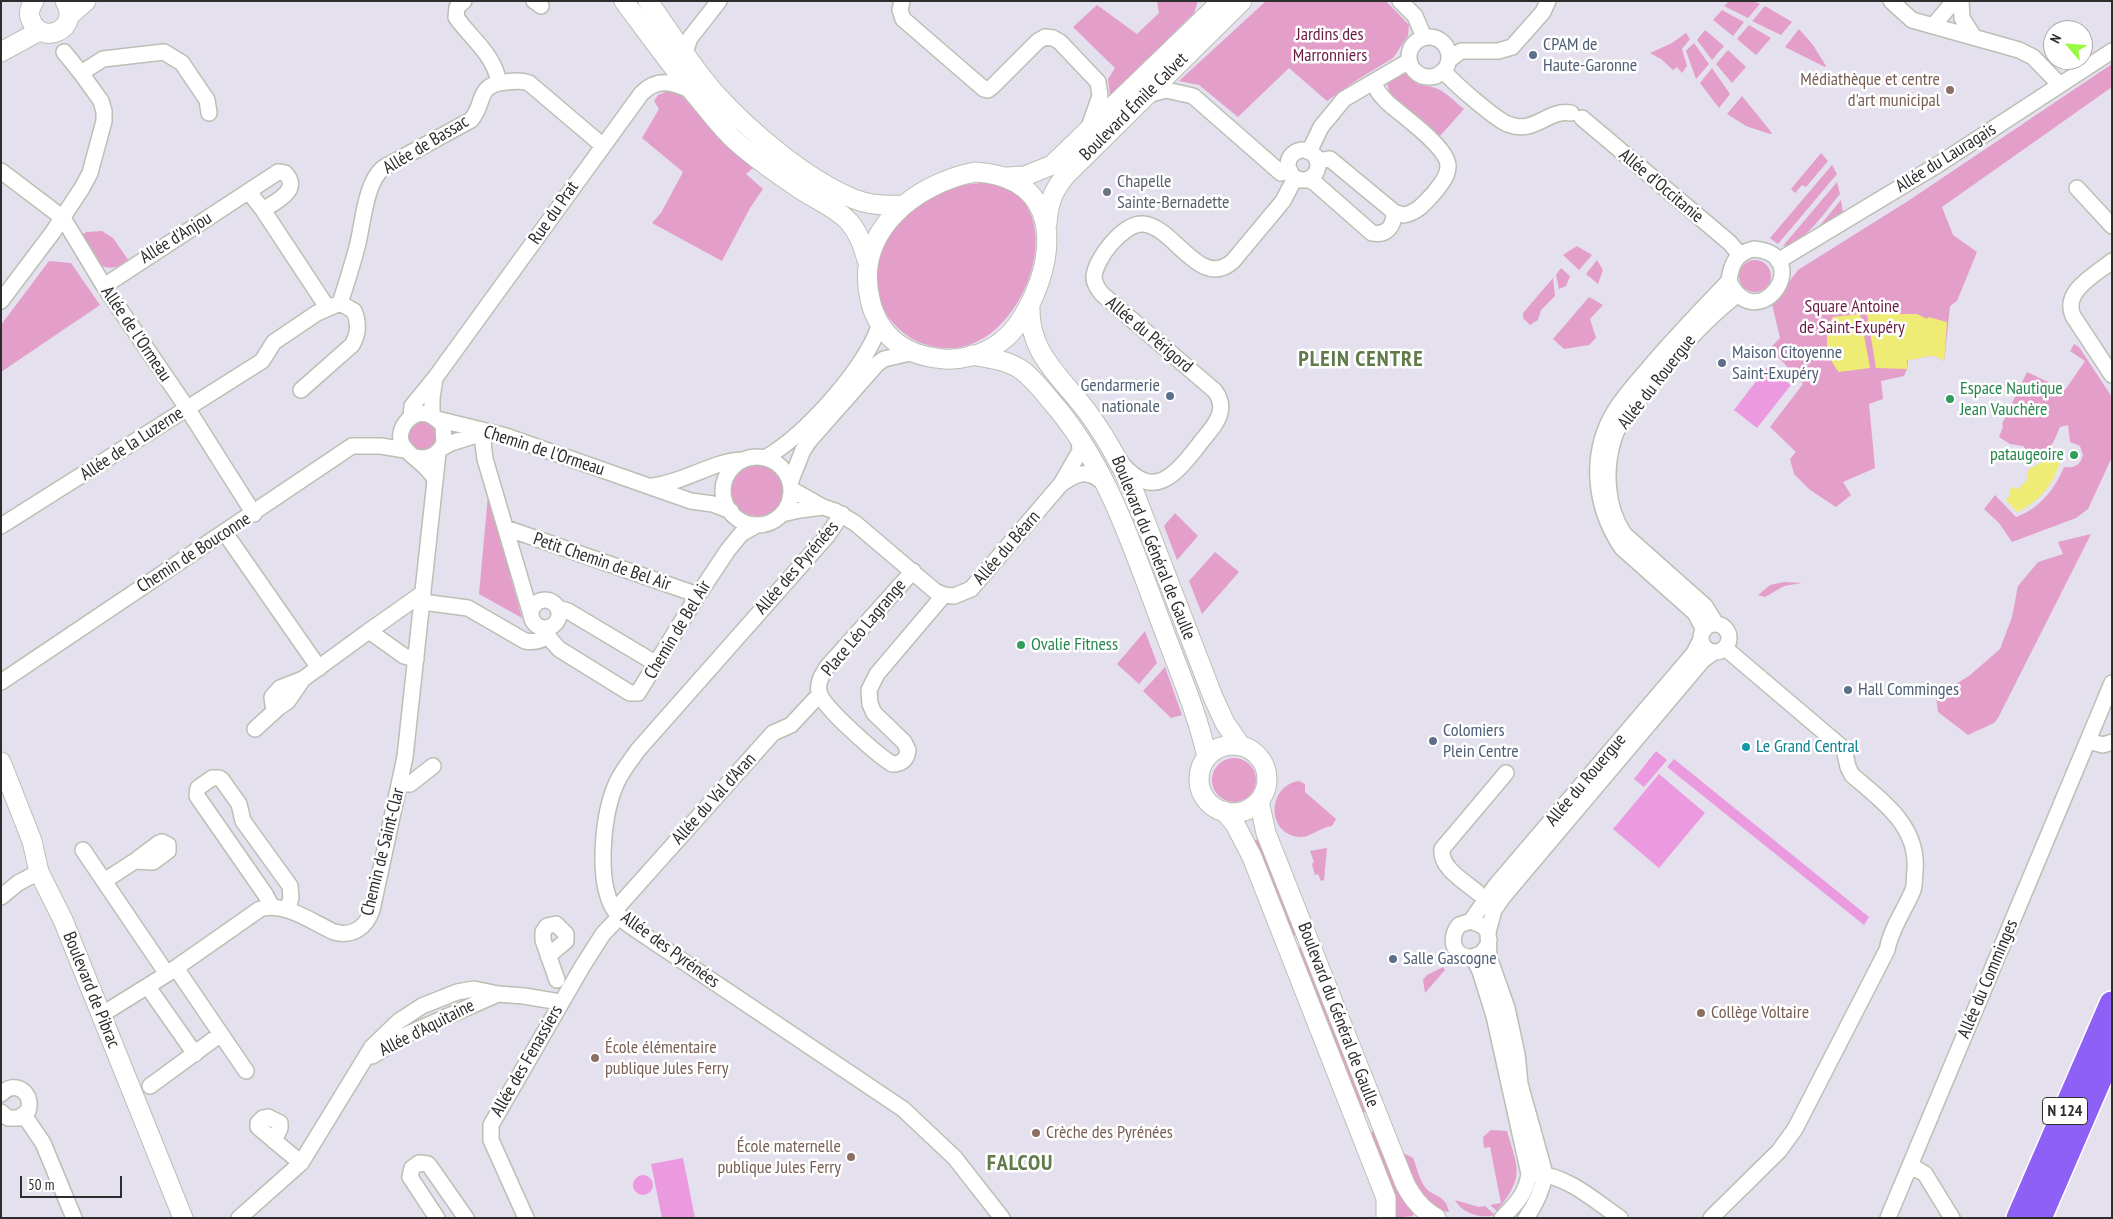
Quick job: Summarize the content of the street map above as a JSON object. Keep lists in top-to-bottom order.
{
  "streets": {
    "highway": ["N 124"],
    "street": [
      "Boulevard Émile Calvet",
      "Allée de Bassac",
      "Allée du Lauragais",
      "Allée d'Occitanie",
      "Rue du Prat",
      "Allée d'Anjou",
      "Allée de l'Ormeau",
      "Allée du Périgord",
      "Allée du Rouergue",
      "Allée de la Luzerne",
      "Chemin de l'Ormeau",
      "Allée du Béarn",
      "Boulevard du Général de Gaulle",
      "Chemin de Bouconne",
      "Petit Chemin de Bel Air",
      "Allée des Pyrénées",
      "Place Léo Lagrange",
      "Chemin de Bel Air",
      "Allée du Val d'Aran",
      "Chemin de Saint-Clar",
      "Allée du Comminges",
      "Boulevard de Pibrac",
      "Allée d'Aquitaine",
      "Allée des Fenassiers"
    ]
  },
  "crossings": [
    ["Boulevard Émile Calvet", "Boulevard du Général de Gaulle"],
    ["Allée de Bassac", "Allée de la Luzerne"],
    ["Allée du Lauragais", "Allée d'Occitanie"],
    ["Allée du Lauragais", "Allée du Rouergue"],
    ["Allée d'Occitanie", "Allée du Rouergue"],
    ["Rue du Prat", "Chemin de l'Ormeau"],
    ["Rue du Prat", "Chemin de Bouconne"],
    ["Rue du Prat", "Chemin de Saint-Clar"],
    ["Allée d'Anjou", "Allée de l'Ormeau"],
    ["Allée de l'Ormeau", "Allée de la Luzerne"],
    ["Allée de l'Ormeau", "Chemin de Bouconne"],
    ["Allée du Périgord", "Boulevard du Général de Gaulle"],
    ["Chemin de l'Ormeau", "Chemin de Bouconne"],
    ["Chemin de l'Ormeau", "Chemin de Bel Air"],
    ["Chemin de l'Ormeau", "Chemin de Saint-Clar"],
    ["Allée du Béarn", "Boulevard du Général de Gaulle"],
    ["Allée du Béarn", "Place Léo Lagrange"],
    ["Chemin de Bouconne", "Chemin de Saint-Clar"],
    ["Petit Chemin de Bel Air", "Chemin de Bel Air"],
    ["Allée des Pyrénées", "Allée du Val d'Aran"],
    ["Allée des Pyrénées", "Allée des Fenassiers"],
    ["Place Léo Lagrange", "Allée du Val d'Aran"],
    ["Allée du Val d'Aran", "Allée des Fenassiers"],
    ["Allée d'Aquitaine", "Allée des Fenassiers"]
  ],
  "districts": ["PLEIN CENTRE", "FALCOU"],
  "parks": ["Jardins des Marronniers", "Square Antoine de Saint-Exupéry"],
  "places": [
    "CPAM de Haute-Garonne",
    "Médiathèque et centre d'art municipal",
    "Chapelle Sainte-Bernadette",
    "Maison Citoyenne Saint-Exupéry",
    "Gendarmerie nationale",
    "Espace Nautique Jean Vauchère",
    "pataugeoire",
    "Ovalie Fitness",
    "Hall Comminges",
    "Colomiers Plein Centre",
    "Le Grand Central",
    "Salle Gascogne",
    "Collège Voltaire",
    "École élémentaire publique Jules Ferry",
    "Crèche des Pyrénées",
    "École maternelle publique Jules Ferry"
  ],
  "scale_bar": "50 m",
  "north": "top left"
}
